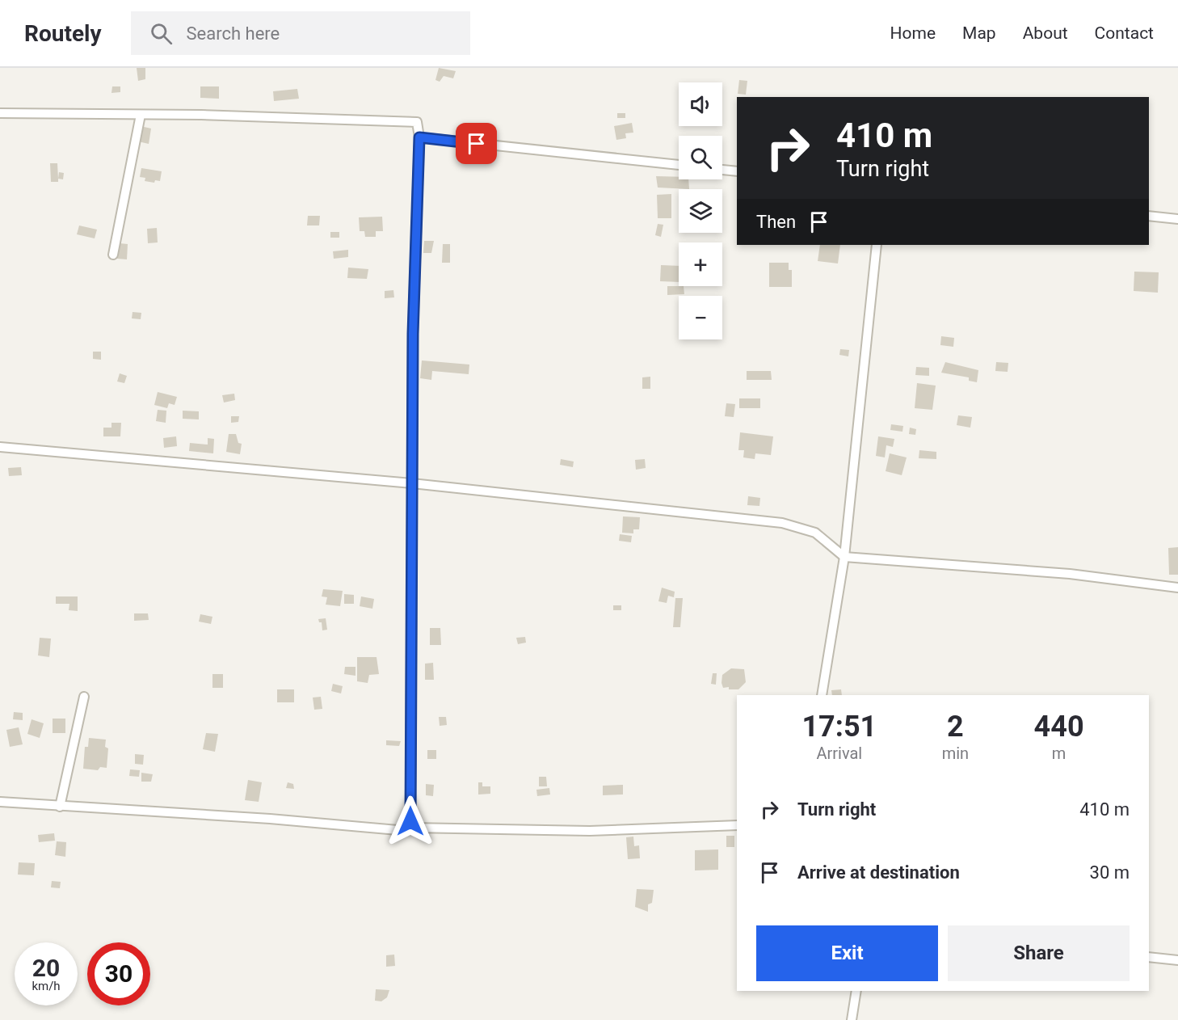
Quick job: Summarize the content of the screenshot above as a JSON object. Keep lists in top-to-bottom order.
{
  "page": {
    "header": "Routely",
    "search": "Search here",
    "nav": [
      "Home",
      "Map",
      "About",
      "Contact"
    ],
    "map_buttons": ["+", "−"],
    "turn": ["410 m", "Turn right"],
    "then": "Then",
    "eta": [
      "17:51",
      "Arrival",
      "2",
      "min",
      "440",
      "m"
    ],
    "list": [
      {
        "name": "Turn right",
        "value": "410 m"
      },
      {
        "name": "Arrive at destination",
        "value": "30 m"
      }
    ],
    "buttons": ["Exit", "Share"],
    "speed": "20 km/h",
    "limit": "30"
  }
}
